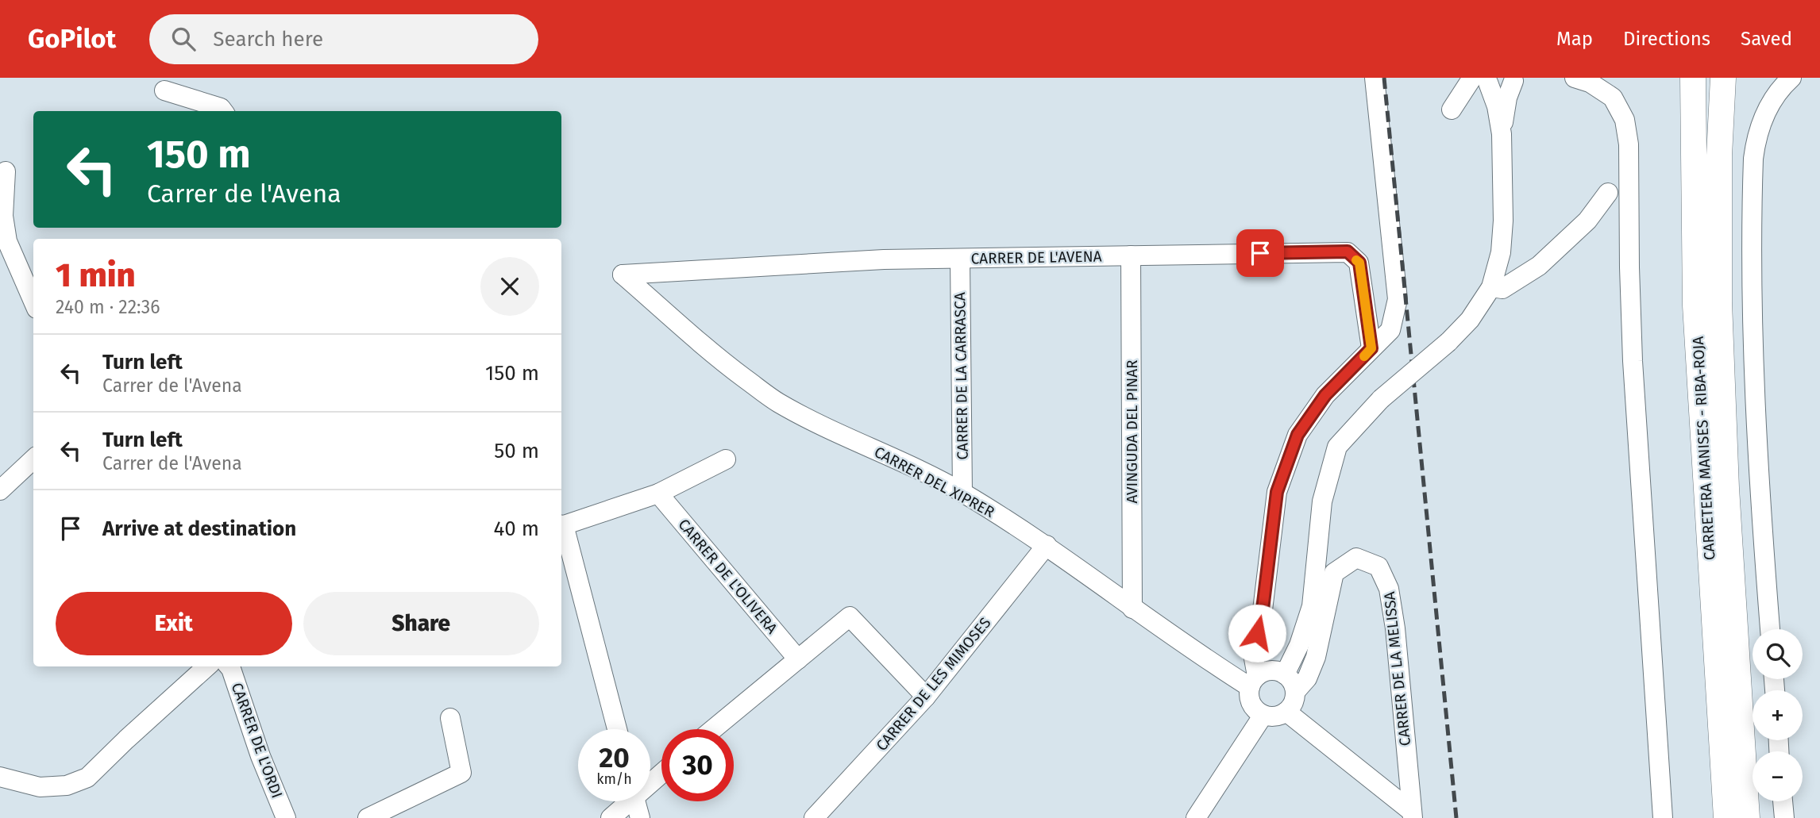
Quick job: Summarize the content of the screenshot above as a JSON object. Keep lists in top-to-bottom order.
{
  "streets": {
    "main road": ["CARRETERA MANISES - RIBA-ROJA"],
    "street": [
      "CARRER DE L'AVENA",
      "CARRER DE LA CARRASCA",
      "AVINGUDA DEL PINAR",
      "CARRER DEL XIPRER",
      "CARRER DE L'OLIVERA",
      "CARRER DE LA MELISSA",
      "CARRER DE LES MIMOSES",
      "CARRER DE L'ORDI"
    ]
  },
  "crossings": [
    ["CARRER DE L'AVENA", "CARRER DE LA CARRASCA"],
    ["CARRER DE L'AVENA", "AVINGUDA DEL PINAR"],
    ["CARRER DE L'AVENA", "CARRER DEL XIPRER"],
    ["CARRER DE LA CARRASCA", "CARRER DEL XIPRER"],
    ["AVINGUDA DEL PINAR", "CARRER DEL XIPRER"],
    ["CARRER DEL XIPRER", "CARRER DE LA MELISSA"],
    ["CARRER DEL XIPRER", "CARRER DE LES MIMOSES"]
  ],
  "page": {
    "header": "GoPilot",
    "search": "Search here",
    "nav": ["Map", "Directions", "Saved"],
    "turn": ["150 m", "Carrer de l'Avena"],
    "heading": ["1 min", "240 m · 22:36"],
    "list": [
      {
        "name": "Turn left",
        "note": "Carrer de l'Avena",
        "value": "150 m"
      },
      {
        "name": "Turn left",
        "note": "Carrer de l'Avena",
        "value": "50 m"
      },
      {
        "name": "Arrive at destination",
        "value": "40 m"
      }
    ],
    "buttons": ["Exit", "Share"],
    "map_buttons": ["+", "−"],
    "speed": "20 km/h",
    "limit": "30"
  }
}
